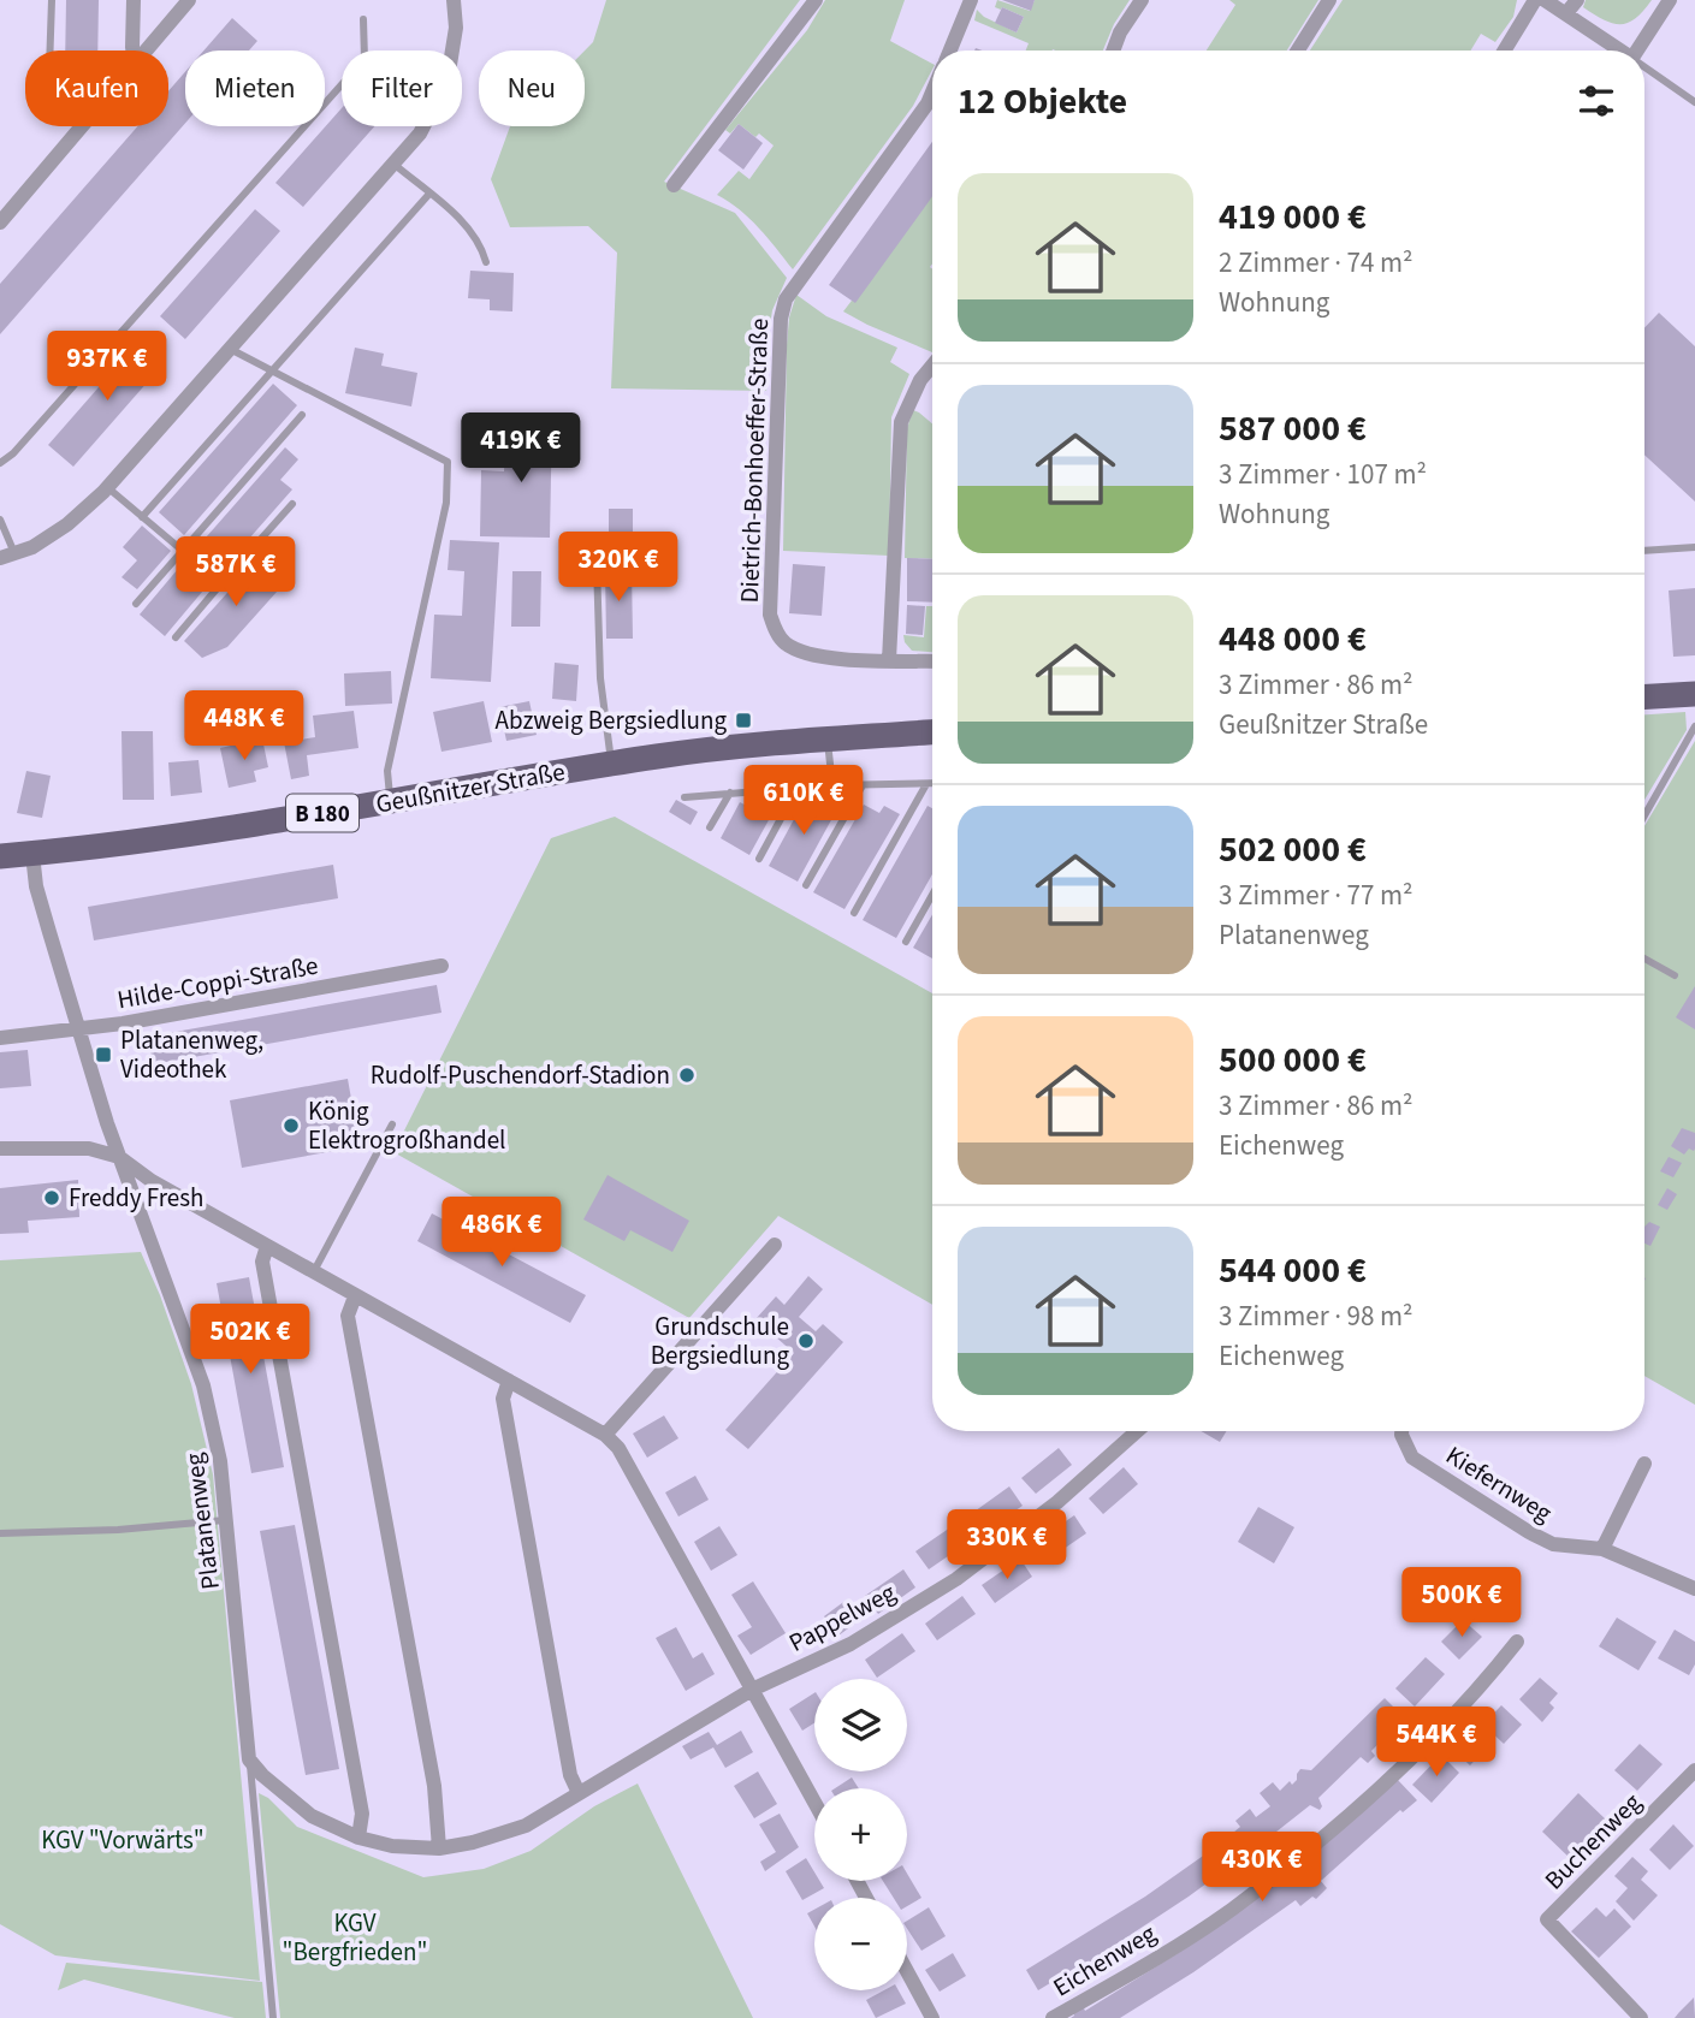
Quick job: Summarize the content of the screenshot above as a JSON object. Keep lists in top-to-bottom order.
{
  "streets": {
    "main road": ["Geußnitzer Straße", "B 180"],
    "street": [
      "Dietrich-Bonhoeffer-Straße",
      "Hilde-Coppi-Straße",
      "Kiefernweg",
      "Platanenweg",
      "Pappelweg",
      "Buchenweg",
      "Eichenweg"
    ]
  },
  "crossings": [
    ["Geußnitzer Straße", "Platanenweg"],
    ["Hilde-Coppi-Straße", "Platanenweg"]
  ],
  "parks": ["KGV \"Vorwärts\"", "KGV \"Bergfrieden\""],
  "places": {
    "transit": ["Abzweig Bergsiedlung", "Platanenweg, Videothek"],
    "other": [
      "Rudolf-Puschendorf-Stadion",
      "König Elektrogroßhandel",
      "Freddy Fresh",
      "Grundschule Bergsiedlung"
    ]
  },
  "page": {
    "chip": [
      "Kaufen",
      "Mieten",
      "Filter",
      "Neu"
    ],
    "heading": "12 Objekte",
    "list": [
      {
        "name": "419 000 €",
        "note": "2 Zimmer · 74 m² · Wohnung"
      },
      {
        "name": "587 000 €",
        "note": "3 Zimmer · 107 m² · Wohnung"
      },
      {
        "name": "448 000 €",
        "note": "3 Zimmer · 86 m² · Geußnitzer Straße"
      },
      {
        "name": "502 000 €",
        "note": "3 Zimmer · 77 m² · Platanenweg"
      },
      {
        "name": "500 000 €",
        "note": "3 Zimmer · 86 m² · Eichenweg"
      },
      {
        "name": "544 000 €",
        "note": "3 Zimmer · 98 m² · Eichenweg"
      }
    ],
    "price": [
      "937K €",
      "419K €",
      "320K €",
      "587K €",
      "448K €",
      "610K €",
      "486K €",
      "502K €",
      "330K €",
      "500K €",
      "544K €",
      "430K €"
    ],
    "map_buttons": ["+", "−"]
  }
}
